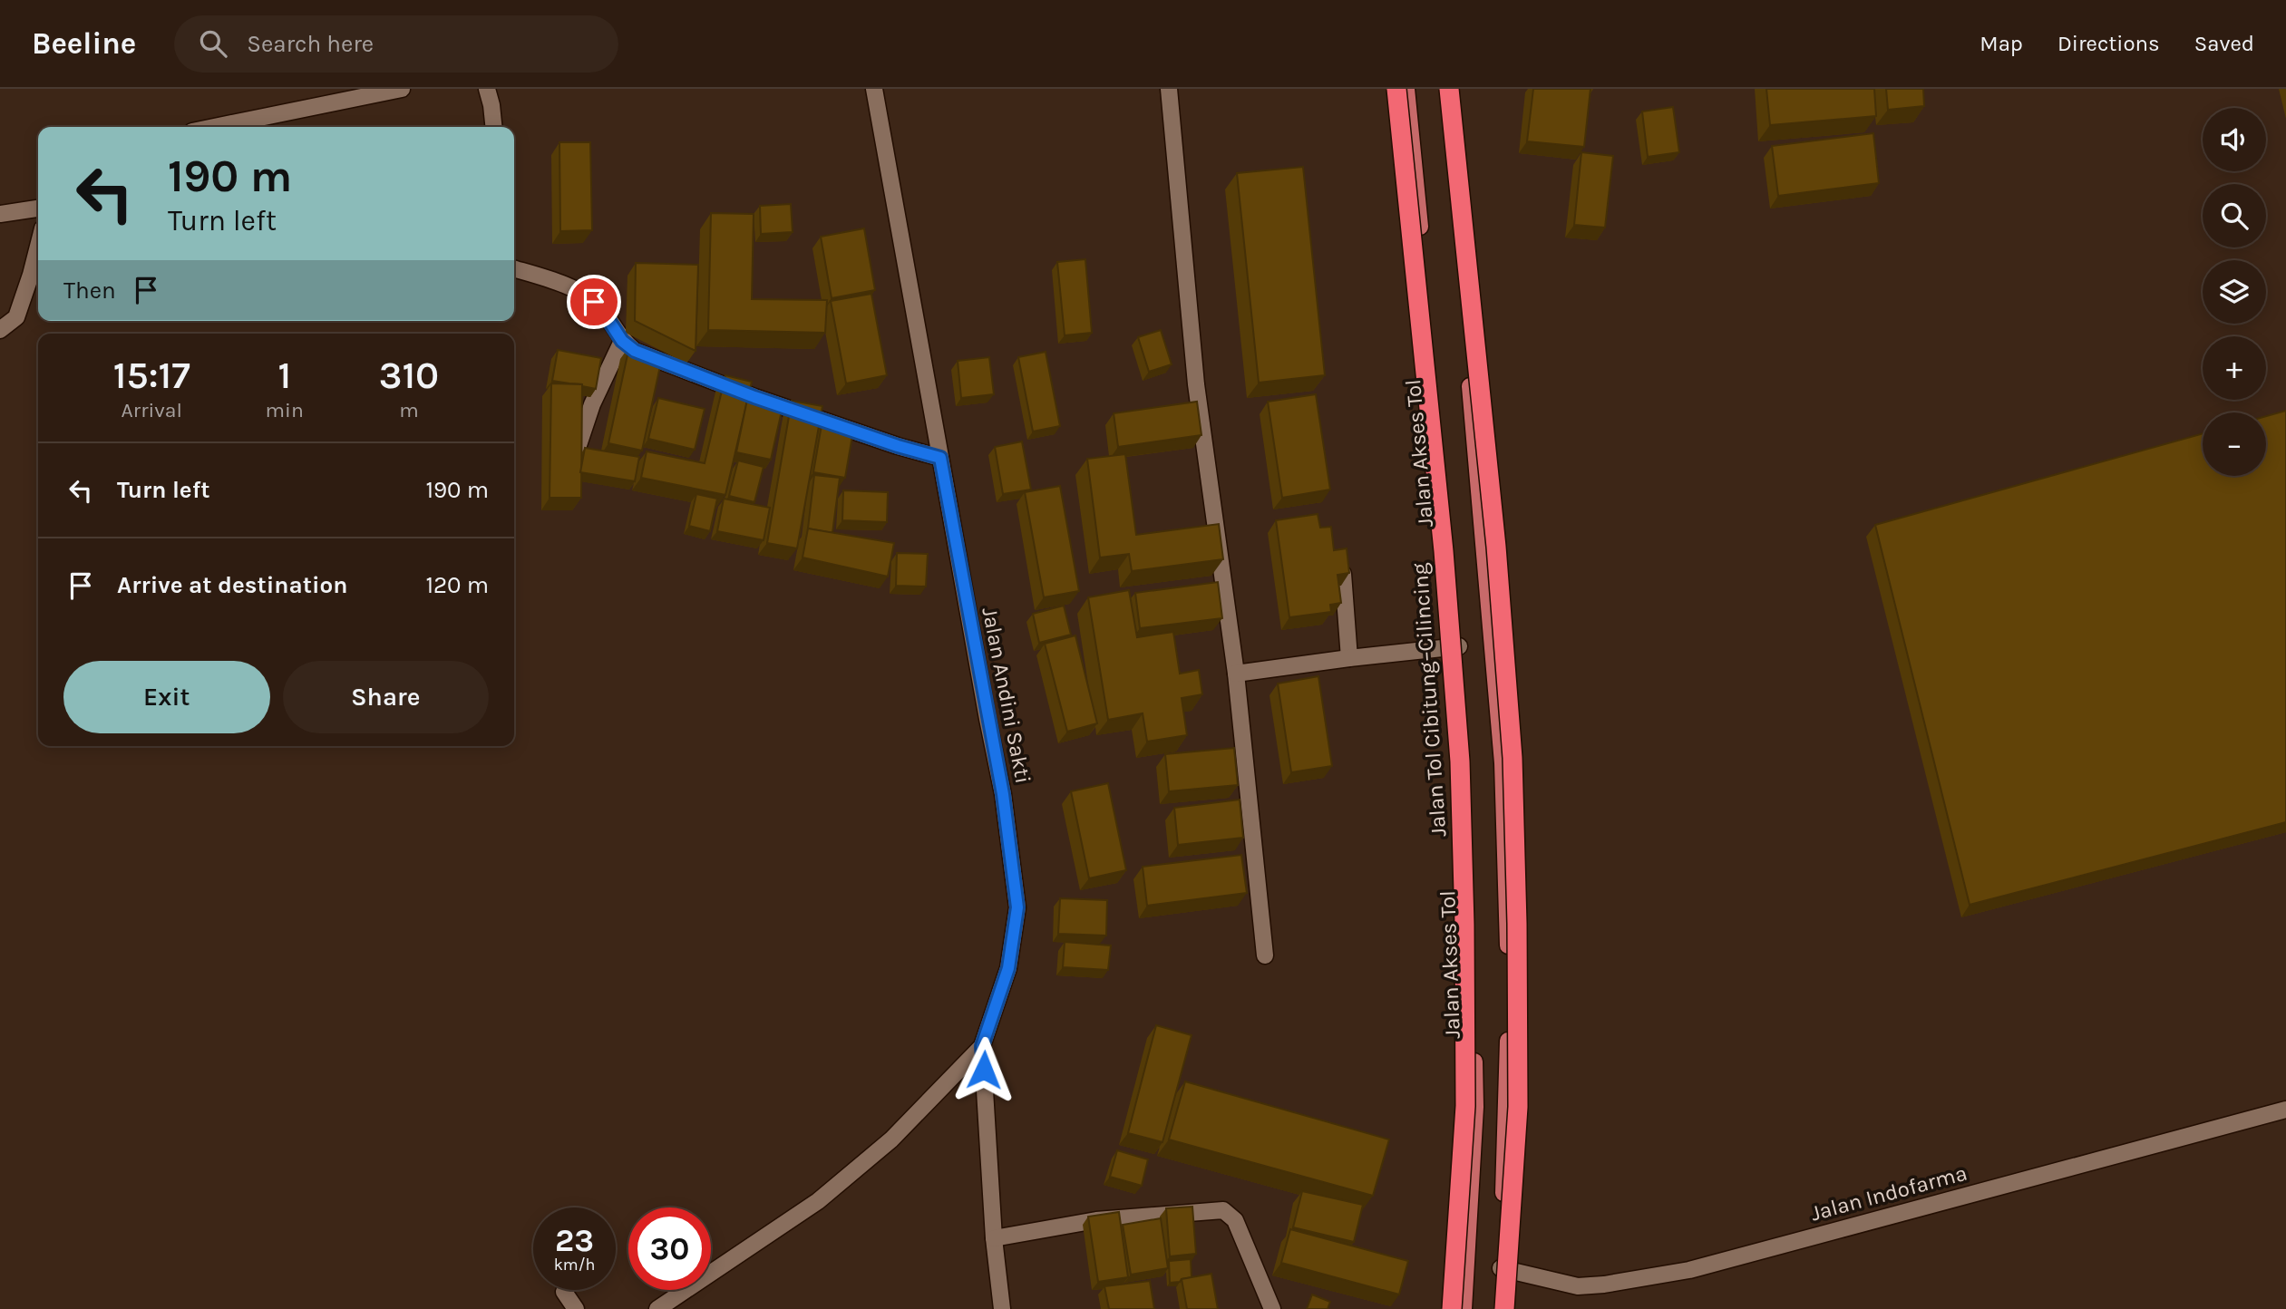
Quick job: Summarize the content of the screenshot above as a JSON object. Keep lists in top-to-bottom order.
{
  "streets": {
    "highway": ["Jalan Tol Cibitung–Cilincing"],
    "main road": ["Jalan Akses Tol"],
    "street": ["Jalan Andini Sakti", "Jalan Indofarma"]
  },
  "page": {
    "header": "Beeline",
    "search": "Search here",
    "nav": ["Map", "Directions", "Saved"],
    "map_buttons": ["+", "−"],
    "turn": ["190 m", "Turn left"],
    "then": "Then",
    "eta": [
      "15:17",
      "Arrival",
      "1",
      "min",
      "310",
      "m"
    ],
    "list": [
      {
        "name": "Turn left",
        "value": "190 m"
      },
      {
        "name": "Arrive at destination",
        "value": "120 m"
      }
    ],
    "buttons": ["Exit", "Share"],
    "speed": "23 km/h",
    "limit": "30"
  }
}
